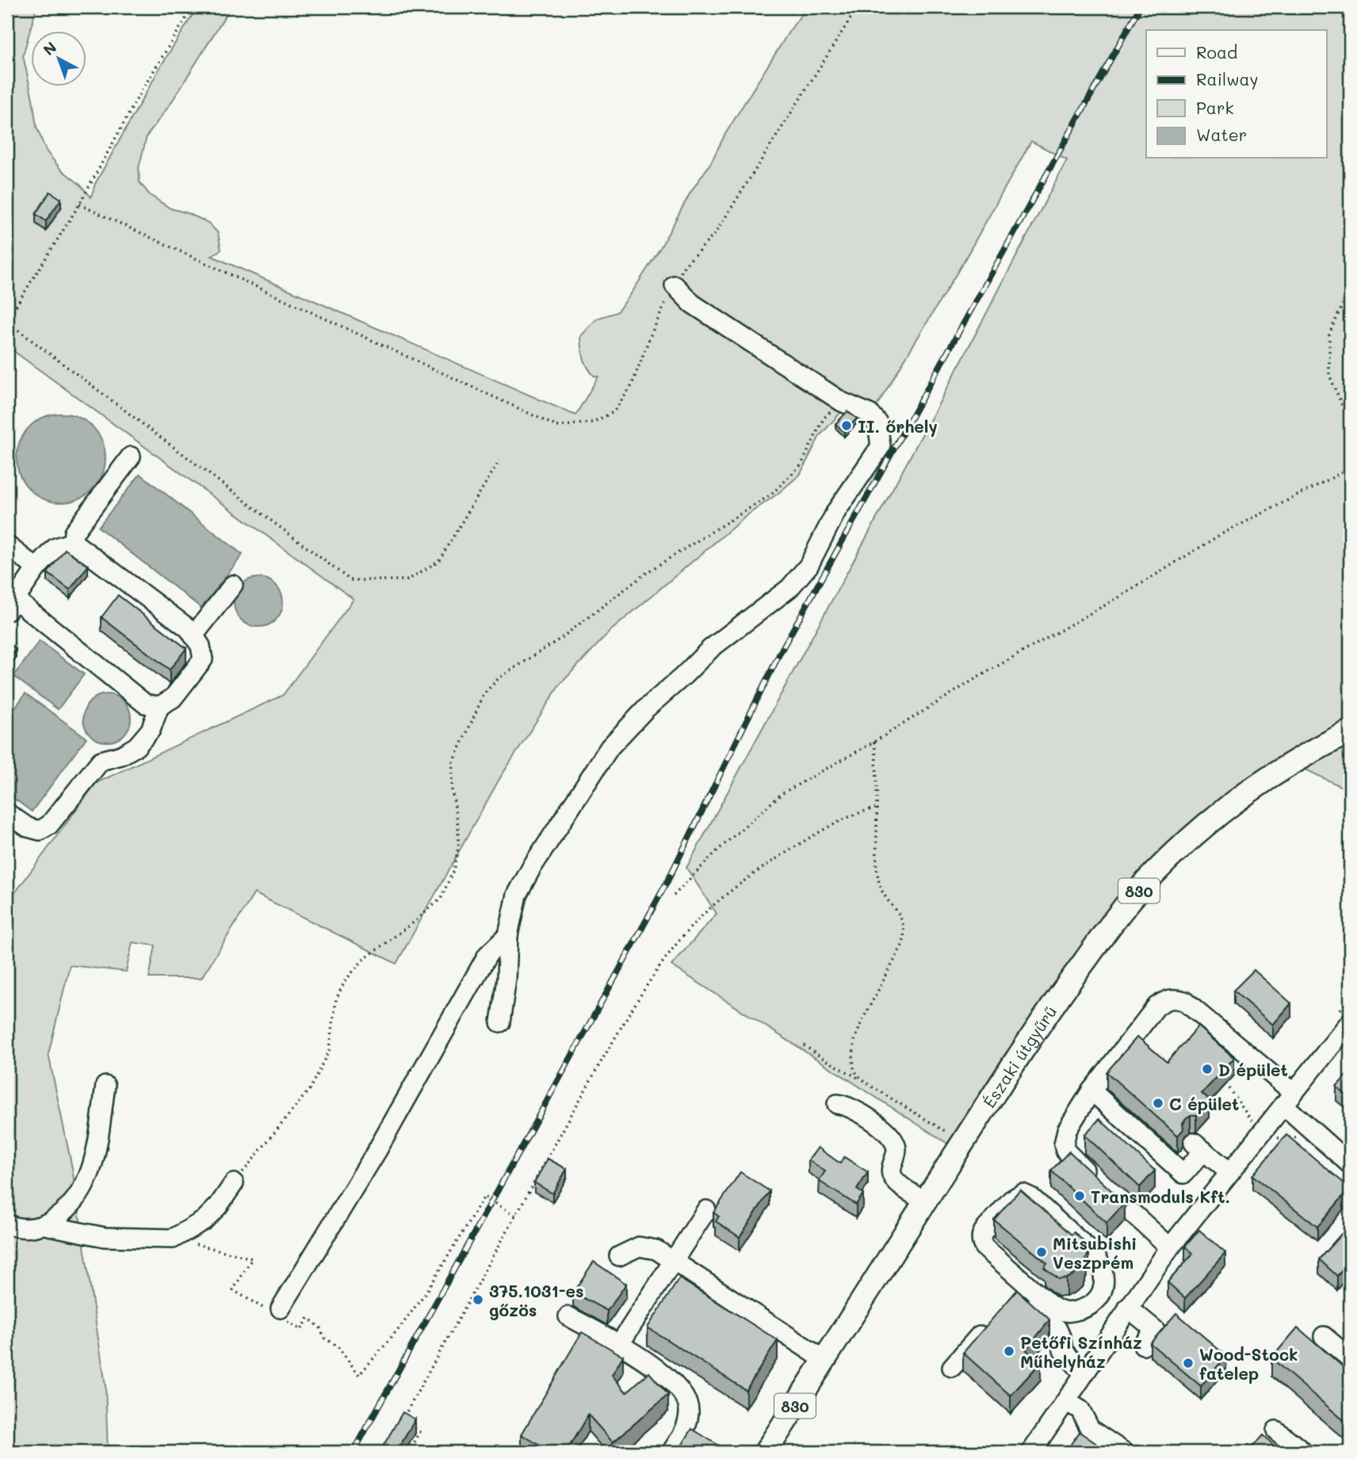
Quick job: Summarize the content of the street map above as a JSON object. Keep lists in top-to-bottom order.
{
  "streets": {
    "main road": ["830", "Északi útgyűrű"]
  },
  "places": [
    "II. őrhely",
    "D épület",
    "C épület",
    "Transmoduls Kft.",
    "Mitsubishi Veszprém",
    "375.1031-es gőzös",
    "Petőfi Színház Műhelyház",
    "Wood-Stock fatelep"
  ],
  "legend": [
    "Road",
    "Railway",
    "Park",
    "Water"
  ],
  "north": "top left"
}
